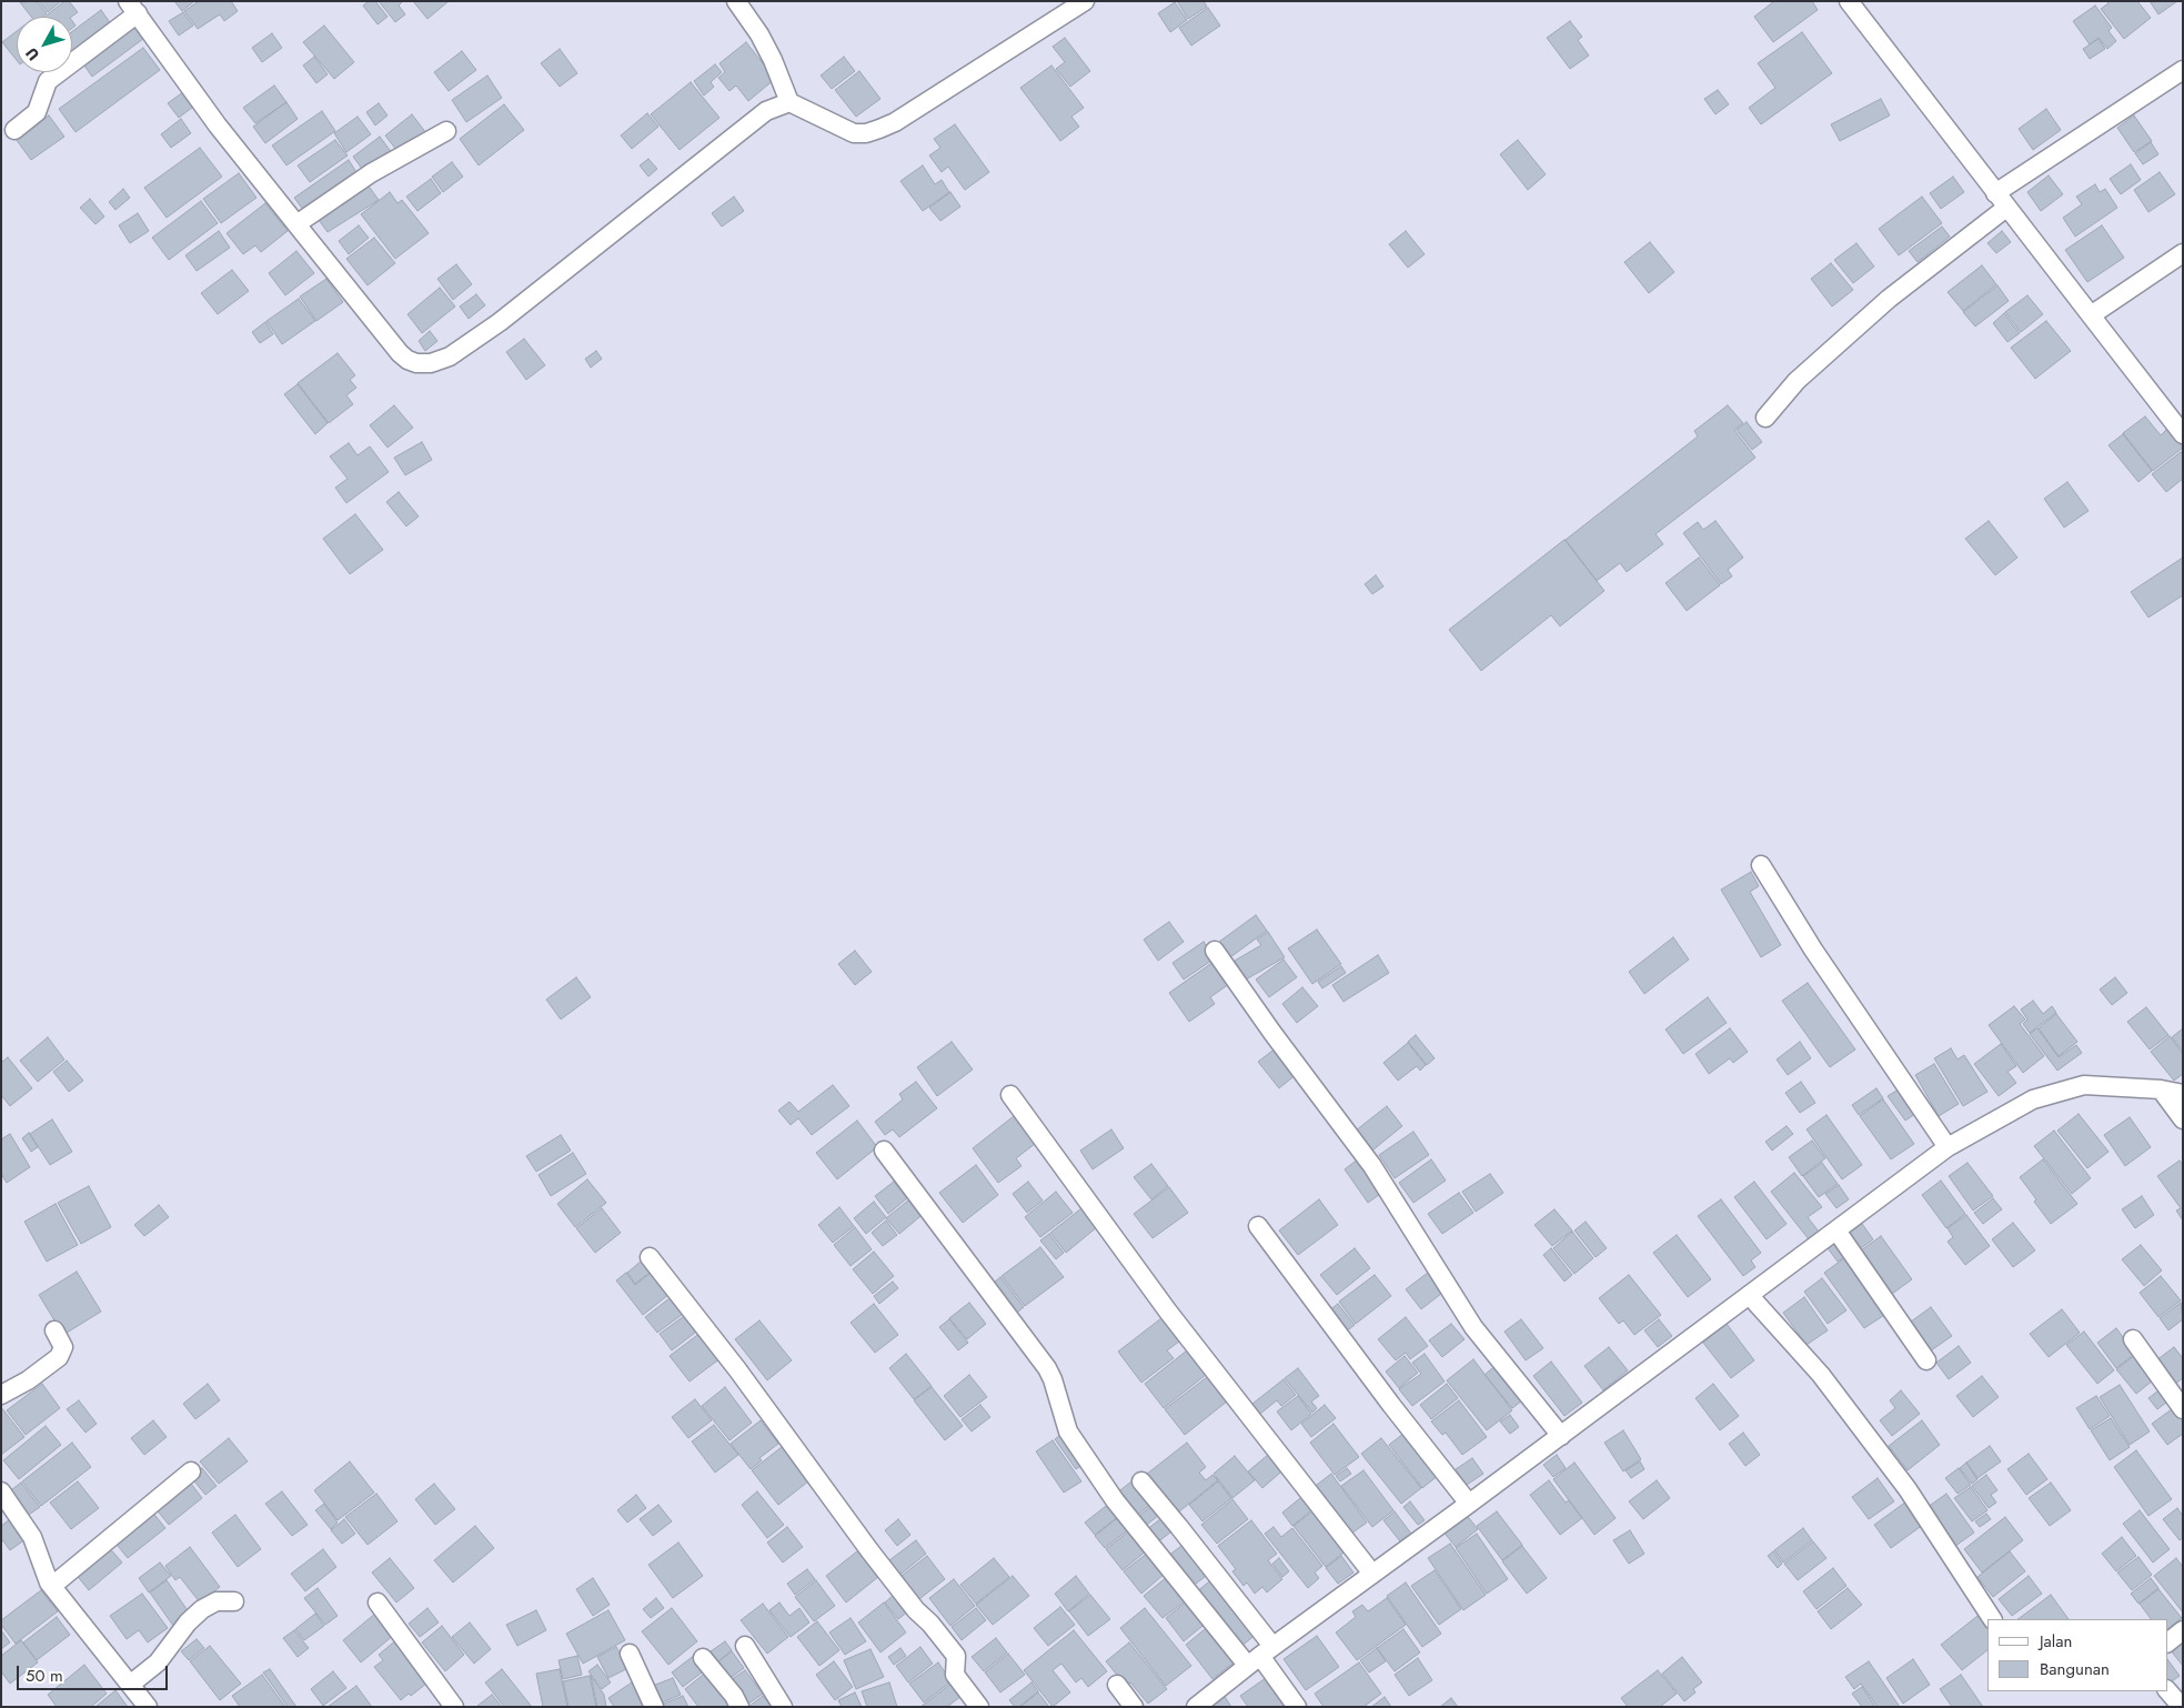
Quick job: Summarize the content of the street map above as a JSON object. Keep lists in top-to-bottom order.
{
  "legend": ["Jalan", "Bangunan"],
  "scale_bar": "50 m",
  "north": "bottom left"
}
